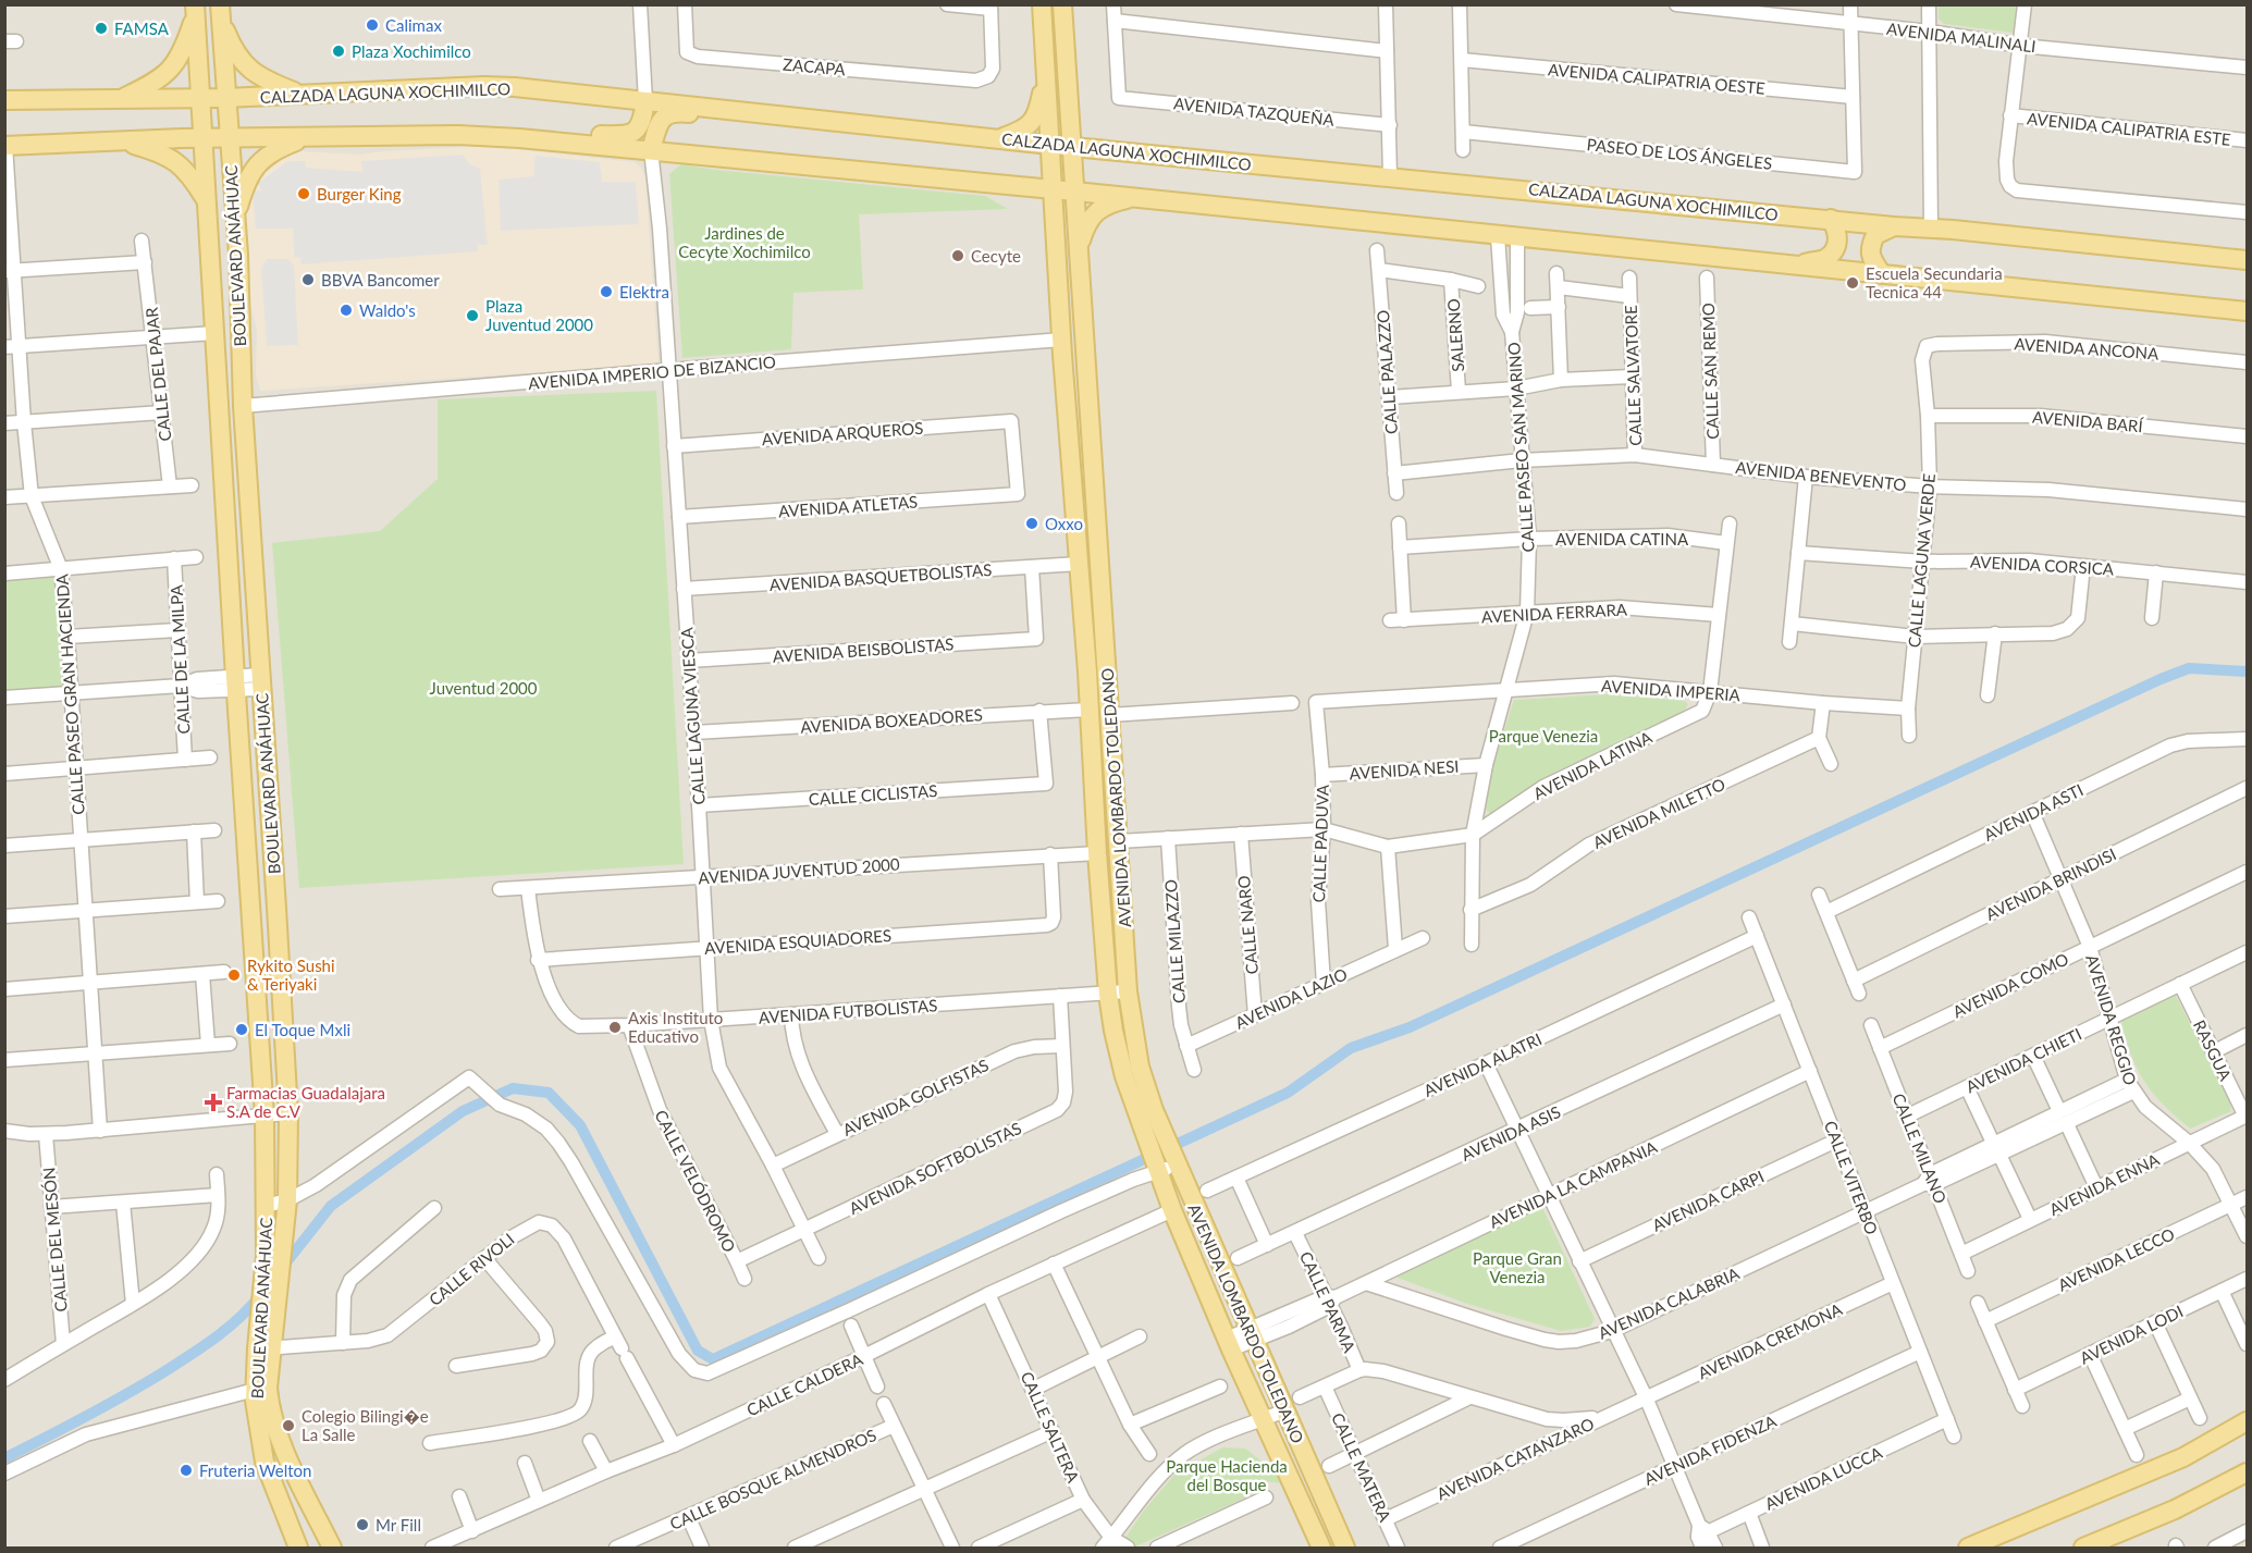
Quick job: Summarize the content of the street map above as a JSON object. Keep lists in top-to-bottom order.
{
  "streets": {
    "main road": ["CALZADA LAGUNA XOCHIMILCO", "BOULEVARD ANÁHUAC", "AVENIDA LOMBARDO TOLEDANO"],
    "street": [
      "AVENIDA MALINALI",
      "ZACAPA",
      "AVENIDA CALIPATRIA OESTE",
      "AVENIDA TAZQUEÑA",
      "AVENIDA CALIPATRIA ESTE",
      "PASEO DE LOS ÁNGELES",
      "SALERNO",
      "AVENIDA ANCONA",
      "CALLE SAN REMO",
      "AVENIDA IMPERIO DE BIZANCIO",
      "CALLE PALAZZO",
      "CALLE DEL PAJAR",
      "CALLE SALVATORE",
      "AVENIDA BARÍ",
      "AVENIDA ARQUEROS",
      "CALLE PASEO SAN MARINO",
      "AVENIDA BENEVENTO",
      "AVENIDA ATLETAS",
      "AVENIDA CATINA",
      "CALLE LAGUNA VERDE",
      "AVENIDA CORSICA",
      "AVENIDA BASQUETBOLISTAS",
      "AVENIDA FERRARA",
      "AVENIDA BEISBOLISTAS",
      "CALLE DE LA MILPA",
      "AVENIDA IMPERIA",
      "CALLE PASEO GRAN HACIENDA",
      "CALLE LAGUNA VIESCA",
      "AVENIDA BOXEADORES",
      "AVENIDA LATINA",
      "AVENIDA NESI",
      "CALLE CICLISTAS",
      "AVENIDA ASTI",
      "AVENIDA MILETTO",
      "CALLE PADUVA",
      "AVENIDA JUVENTUD 2000",
      "AVENIDA BRINDISI",
      "CALLE NARO",
      "AVENIDA ESQUIADORES",
      "CALLE MILAZZO",
      "AVENIDA COMO",
      "AVENIDA LAZIO",
      "AVENIDA FUTBOLISTAS",
      "AVENIDA REGGIO",
      "RASGUA",
      "AVENIDA CHIETI",
      "AVENIDA ALATRI",
      "AVENIDA GOLFISTAS",
      "AVENIDA ASIS",
      "CALLE MILANO",
      "AVENIDA SOFTBOLISTAS",
      "CALLE VITERBO",
      "CALLE VELÓDROMO",
      "AVENIDA LA CAMPANIA",
      "AVENIDA ENNA",
      "AVENIDA CARPI",
      "CALLE DEL MESÓN",
      "AVENIDA LECCO",
      "CALLE RIVOLI",
      "CALLE PARMA",
      "AVENIDA CALABRIA",
      "AVENIDA LODI",
      "AVENIDA CREMONA",
      "CALLE CALDERA",
      "CALLE SALTERA",
      "AVENIDA FIDENZA",
      "AVENIDA CATANZARO",
      "CALLE MATERA",
      "AVENIDA LUCCA",
      "CALLE BOSQUE ALMENDROS"
    ]
  },
  "crossings": [
    ["AVENIDA MALINALI", "PASEO DE LOS ÁNGELES"],
    ["AVENIDA CALIPATRIA OESTE", "PASEO DE LOS ÁNGELES"],
    ["CALZADA LAGUNA XOCHIMILCO", "BOULEVARD ANÁHUAC"],
    ["CALZADA LAGUNA XOCHIMILCO", "AVENIDA LOMBARDO TOLEDANO"],
    ["BOULEVARD ANÁHUAC", "AVENIDA IMPERIO DE BIZANCIO"],
    ["BOULEVARD ANÁHUAC", "CALLE RIVOLI"],
    ["AVENIDA ANCONA", "CALLE LAGUNA VERDE"],
    ["CALLE SAN REMO", "AVENIDA BENEVENTO"],
    ["AVENIDA IMPERIO DE BIZANCIO", "CALLE LAGUNA VIESCA"],
    ["AVENIDA IMPERIO DE BIZANCIO", "AVENIDA LOMBARDO TOLEDANO"],
    ["CALLE PALAZZO", "AVENIDA BENEVENTO"],
    ["CALLE SALVATORE", "AVENIDA BENEVENTO"],
    ["AVENIDA BARÍ", "CALLE LAGUNA VERDE"],
    ["AVENIDA ARQUEROS", "AVENIDA ATLETAS"],
    ["AVENIDA ARQUEROS", "CALLE LAGUNA VIESCA"],
    ["CALLE PASEO SAN MARINO", "AVENIDA BENEVENTO"],
    ["CALLE PASEO SAN MARINO", "AVENIDA CATINA"],
    ["CALLE PASEO SAN MARINO", "AVENIDA FERRARA"],
    ["CALLE PASEO SAN MARINO", "AVENIDA IMPERIA"],
    ["CALLE PASEO SAN MARINO", "AVENIDA LATINA"],
    ["CALLE PASEO SAN MARINO", "AVENIDA NESI"],
    ["CALLE PASEO SAN MARINO", "AVENIDA MILETTO"],
    ["AVENIDA BENEVENTO", "CALLE LAGUNA VERDE"],
    ["AVENIDA ATLETAS", "CALLE LAGUNA VIESCA"],
    ["CALLE LAGUNA VERDE", "AVENIDA CORSICA"],
    ["CALLE LAGUNA VERDE", "AVENIDA IMPERIA"],
    ["AVENIDA BASQUETBOLISTAS", "AVENIDA BEISBOLISTAS"],
    ["AVENIDA BASQUETBOLISTAS", "CALLE LAGUNA VIESCA"],
    ["AVENIDA BASQUETBOLISTAS", "AVENIDA LOMBARDO TOLEDANO"],
    ["AVENIDA BEISBOLISTAS", "CALLE LAGUNA VIESCA"],
    ["AVENIDA IMPERIA", "AVENIDA LATINA"],
    ["AVENIDA IMPERIA", "CALLE PADUVA"],
    ["CALLE LAGUNA VIESCA", "AVENIDA BOXEADORES"],
    ["CALLE LAGUNA VIESCA", "CALLE CICLISTAS"],
    ["CALLE LAGUNA VIESCA", "AVENIDA JUVENTUD 2000"],
    ["CALLE LAGUNA VIESCA", "AVENIDA ESQUIADORES"],
    ["CALLE LAGUNA VIESCA", "AVENIDA FUTBOLISTAS"],
    ["CALLE LAGUNA VIESCA", "AVENIDA GOLFISTAS"],
    ["CALLE LAGUNA VIESCA", "AVENIDA SOFTBOLISTAS"],
    ["CALLE LAGUNA VIESCA", "CALLE VELÓDROMO"],
    ["AVENIDA BOXEADORES", "CALLE CICLISTAS"],
    ["AVENIDA BOXEADORES", "AVENIDA LOMBARDO TOLEDANO"],
    ["AVENIDA LATINA", "AVENIDA LOMBARDO TOLEDANO"],
    ["AVENIDA LATINA", "CALLE PADUVA"],
    ["AVENIDA LATINA", "CALLE NARO"],
    ["AVENIDA LATINA", "CALLE MILAZZO"],
    ["AVENIDA NESI", "CALLE PADUVA"],
    ["AVENIDA LOMBARDO TOLEDANO", "AVENIDA JUVENTUD 2000"],
    ["AVENIDA LOMBARDO TOLEDANO", "AVENIDA FUTBOLISTAS"],
    ["AVENIDA LOMBARDO TOLEDANO", "AVENIDA LA CAMPANIA"],
    ["AVENIDA LOMBARDO TOLEDANO", "CALLE CALDERA"],
    ["AVENIDA ASTI", "AVENIDA BRINDISI"],
    ["AVENIDA ASTI", "AVENIDA REGGIO"],
    ["CALLE PADUVA", "AVENIDA LAZIO"],
    ["AVENIDA JUVENTUD 2000", "AVENIDA ESQUIADORES"],
    ["AVENIDA BRINDISI", "AVENIDA REGGIO"],
    ["CALLE NARO", "AVENIDA LAZIO"],
    ["AVENIDA ESQUIADORES", "AVENIDA FUTBOLISTAS"],
    ["CALLE MILAZZO", "AVENIDA LAZIO"],
    ["AVENIDA COMO", "AVENIDA REGGIO"],
    ["AVENIDA COMO", "CALLE MILANO"],
    ["AVENIDA FUTBOLISTAS", "CALLE VELÓDROMO"],
    ["AVENIDA REGGIO", "AVENIDA CHIETI"],
    ["AVENIDA REGGIO", "AVENIDA ENNA"],
    ["AVENIDA REGGIO", "AVENIDA LECCO"],
    ["AVENIDA REGGIO", "AVENIDA CALABRIA"],
    ["RASGUA", "AVENIDA CHIETI"],
    ["RASGUA", "AVENIDA ENNA"],
    ["AVENIDA CHIETI", "CALLE MILANO"],
    ["AVENIDA ALATRI", "CALLE VITERBO"],
    ["AVENIDA GOLFISTAS", "AVENIDA SOFTBOLISTAS"],
    ["AVENIDA ASIS", "CALLE VITERBO"],
    ["AVENIDA ASIS", "CALLE PARMA"],
    ["CALLE MILANO", "AVENIDA ENNA"],
    ["CALLE MILANO", "AVENIDA CALABRIA"],
    ["AVENIDA SOFTBOLISTAS", "CALLE VELÓDROMO"],
    ["CALLE VITERBO", "AVENIDA LA CAMPANIA"],
    ["CALLE VITERBO", "AVENIDA CARPI"],
    ["CALLE VITERBO", "AVENIDA CALABRIA"],
    ["CALLE VITERBO", "AVENIDA CREMONA"],
    ["CALLE VITERBO", "AVENIDA FIDENZA"],
    ["CALLE VITERBO", "AVENIDA LUCCA"],
    ["AVENIDA LA CAMPANIA", "CALLE PARMA"],
    ["AVENIDA LA CAMPANIA", "AVENIDA CALABRIA"],
    ["CALLE RIVOLI", "CALLE CALDERA"],
    ["AVENIDA CREMONA", "AVENIDA CATANZARO"],
    ["CALLE CALDERA", "CALLE SALTERA"],
    ["AVENIDA CATANZARO", "CALLE MATERA"]
  ],
  "parks": [
    "Jardines de Cecyte Xochimilco",
    "Juventud 2000",
    "Parque Venezia",
    "Parque Gran Venezia",
    "Parque Hacienda del Bosque"
  ],
  "places": {
    "other": [
      "Calimax",
      "FAMSA",
      "Plaza Xochimilco",
      "Burger King",
      "Cecyte",
      "BBVA Bancomer",
      "Escuela Secundaria Tecnica 44",
      "Elektra",
      "Waldo's",
      "Plaza Juventud 2000",
      "Oxxo",
      "Rykito Sushi & Teriyaki",
      "Axis Instituto Educativo",
      "El Toque Mxli",
      "Colegio Bilingi�e La Salle",
      "Fruteria Welton",
      "Mr Fill"
    ],
    "health": ["Farmacias Guadalajara S.A de C.V"]
  }
}
